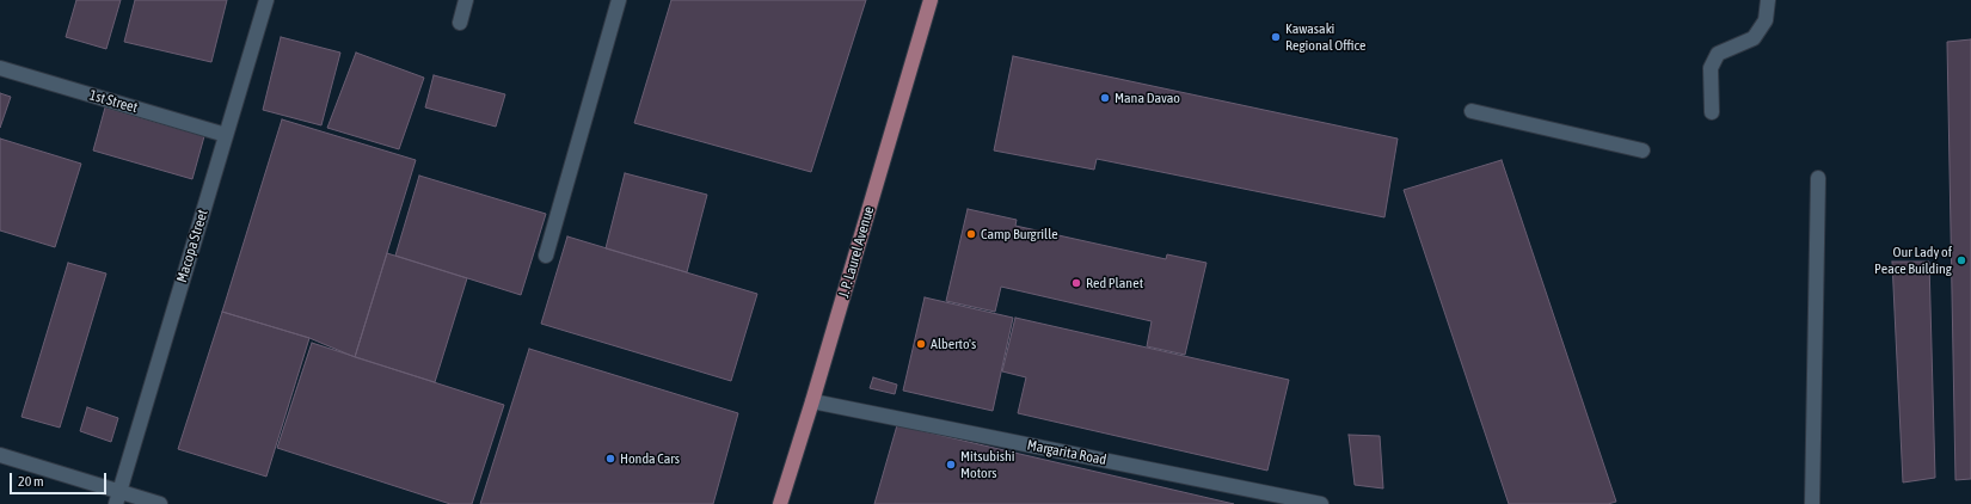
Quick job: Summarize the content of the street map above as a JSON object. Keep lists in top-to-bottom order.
{
  "streets": {
    "main road": ["J. P. Laurel Avenue"],
    "street": ["1st Street", "Macopa Street", "Margarita Road"]
  },
  "crossings": [
    ["1st Street", "Macopa Street"],
    ["J. P. Laurel Avenue", "Margarita Road"]
  ],
  "places": [
    "Kawasaki Regional Office",
    "Mana Davao",
    "Camp Burgrille",
    "Our Lady of Peace Building",
    "Red Planet",
    "Alberto's",
    "Honda Cars",
    "Mitsubishi Motors"
  ],
  "scale_bar": "20 m"
}
